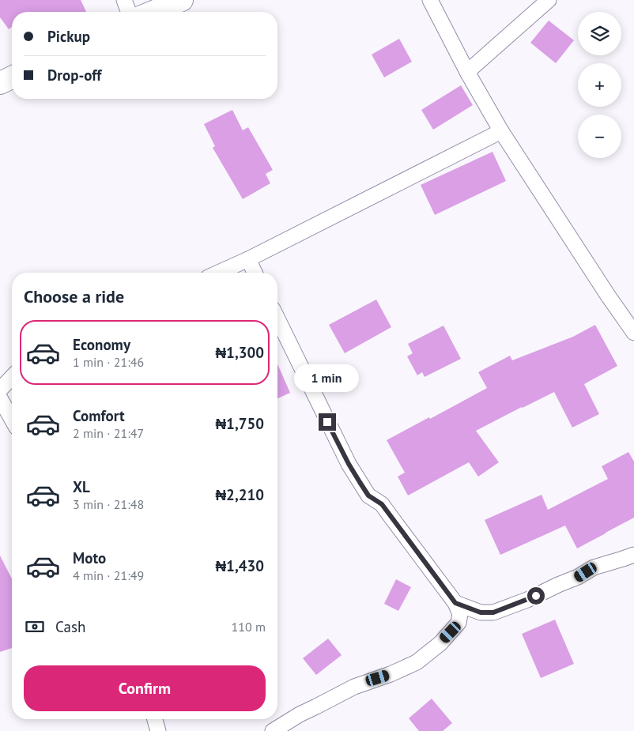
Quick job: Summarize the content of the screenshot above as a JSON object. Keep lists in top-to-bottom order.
{
  "page": {
    "map_buttons": ["+", "−"],
    "banner": ["Pickup", "Drop-off"],
    "heading": "Choose a ride",
    "list": [
      {
        "name": "Economy",
        "note": "1 min · 21:46",
        "value": "₦1,300"
      },
      {
        "name": "Comfort",
        "note": "2 min · 21:47",
        "value": "₦1,750"
      },
      {
        "name": "XL",
        "note": "3 min · 21:48",
        "value": "₦2,210"
      },
      {
        "name": "Moto",
        "note": "4 min · 21:49",
        "value": "₦1,430"
      }
    ],
    "bubble": "1 min",
    "pay": ["Cash", "110 m"],
    "buttons": "Confirm"
  }
}
